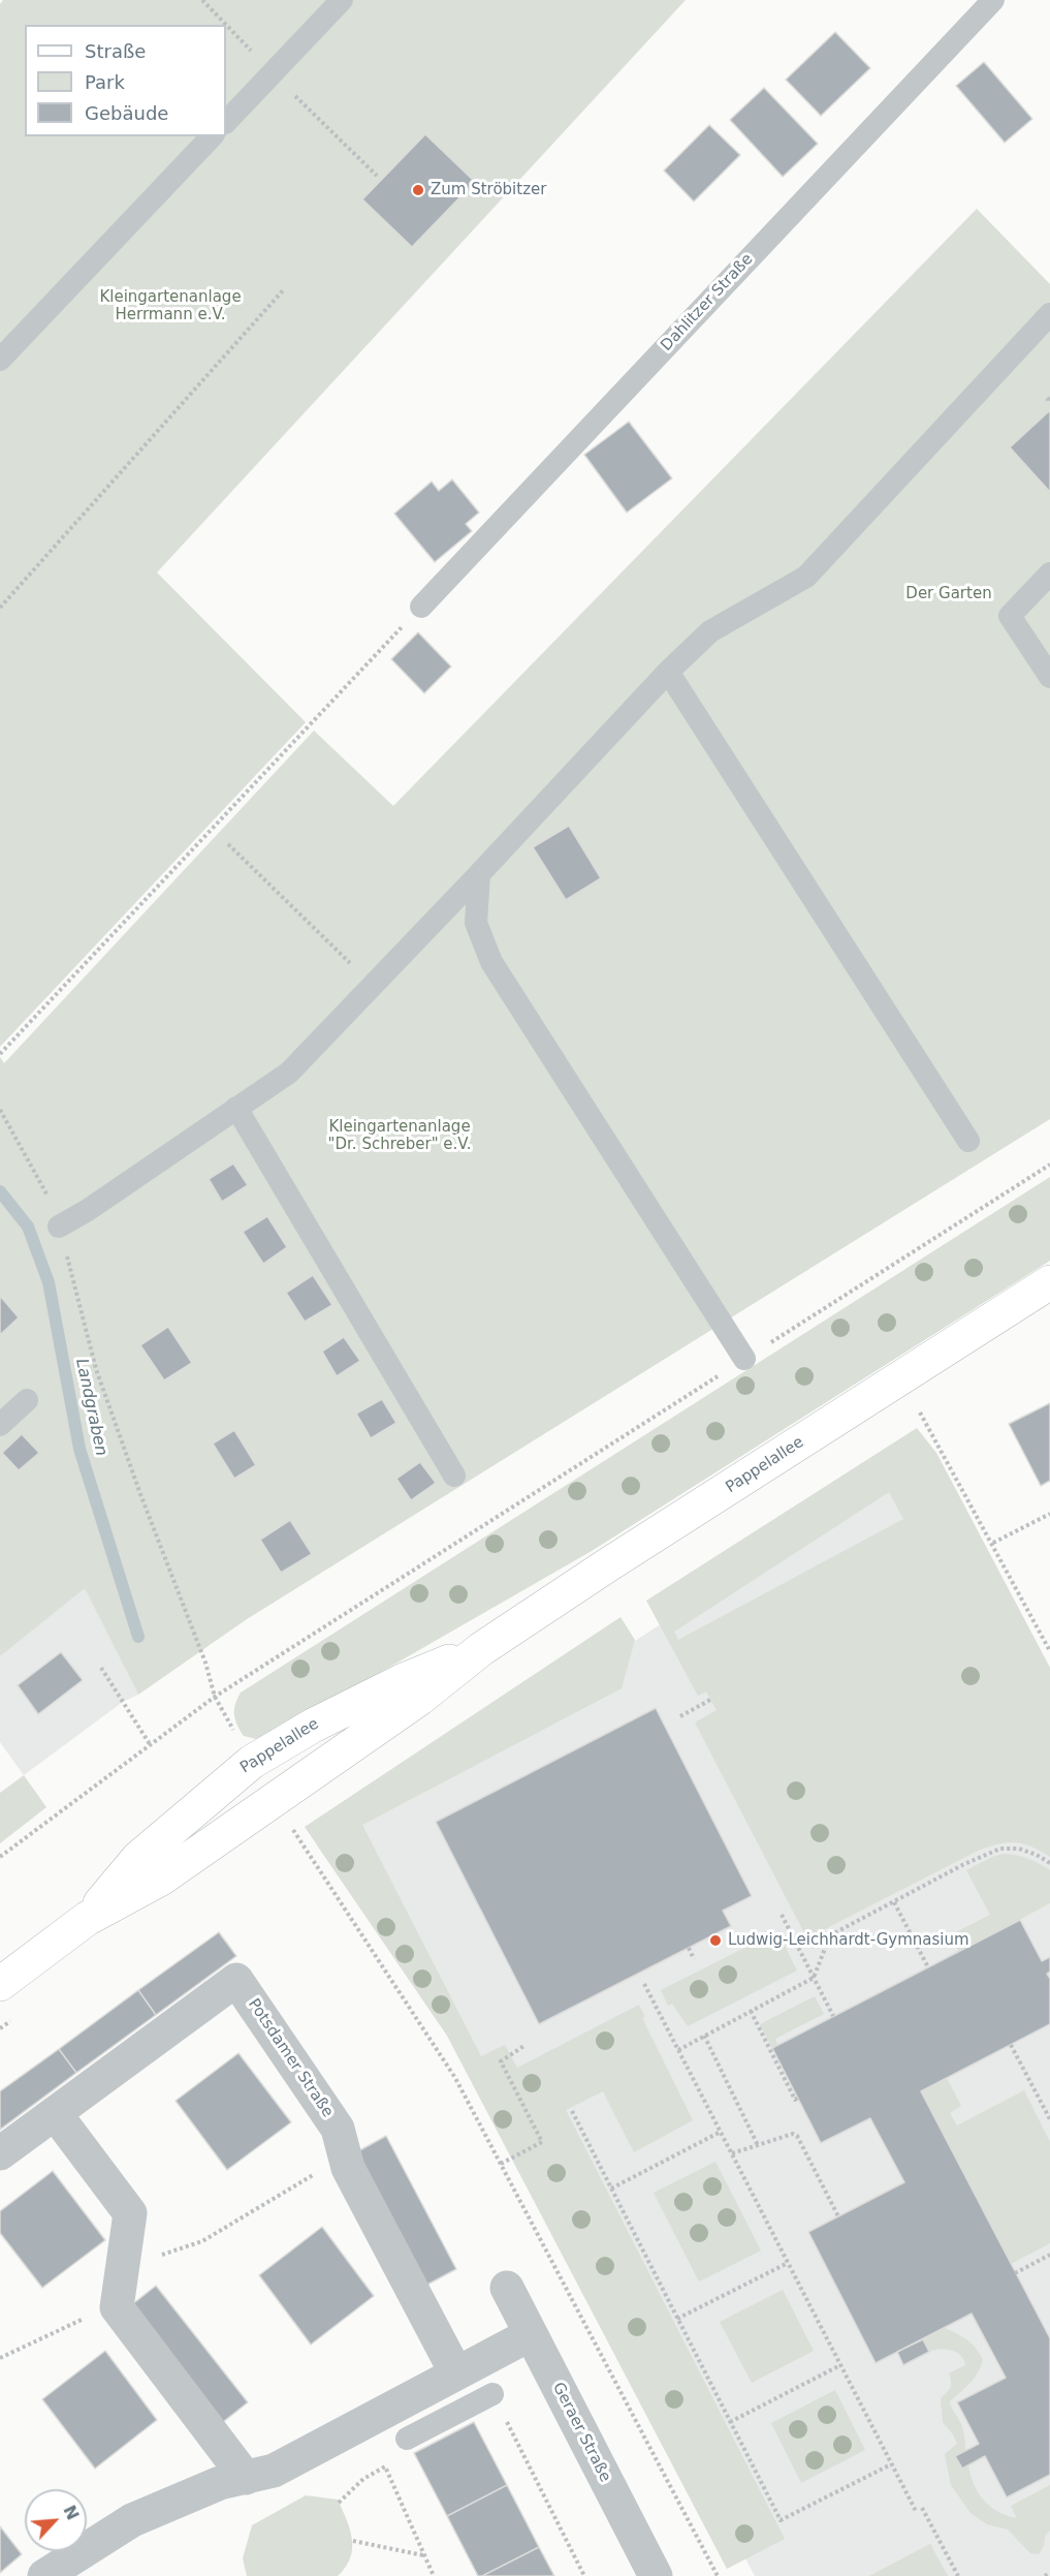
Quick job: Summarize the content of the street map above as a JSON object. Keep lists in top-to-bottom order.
{
  "streets": {
    "main road": ["Pappelallee"],
    "street": ["Potsdamer Straße", "Geraer Straße"],
    "lane": ["Dahlitzer Straße"]
  },
  "water": ["Landgraben"],
  "parks": ["Kleingartenanlage Herrmann e.V.", "Der Garten", "Kleingartenanlage \"Dr. Schreber\" e.V."],
  "places": ["Zum Ströbitzer", "Ludwig-Leichhardt-Gymnasium"],
  "legend": ["Straße", "Park", "Gebäude"],
  "north": "top right"
}
